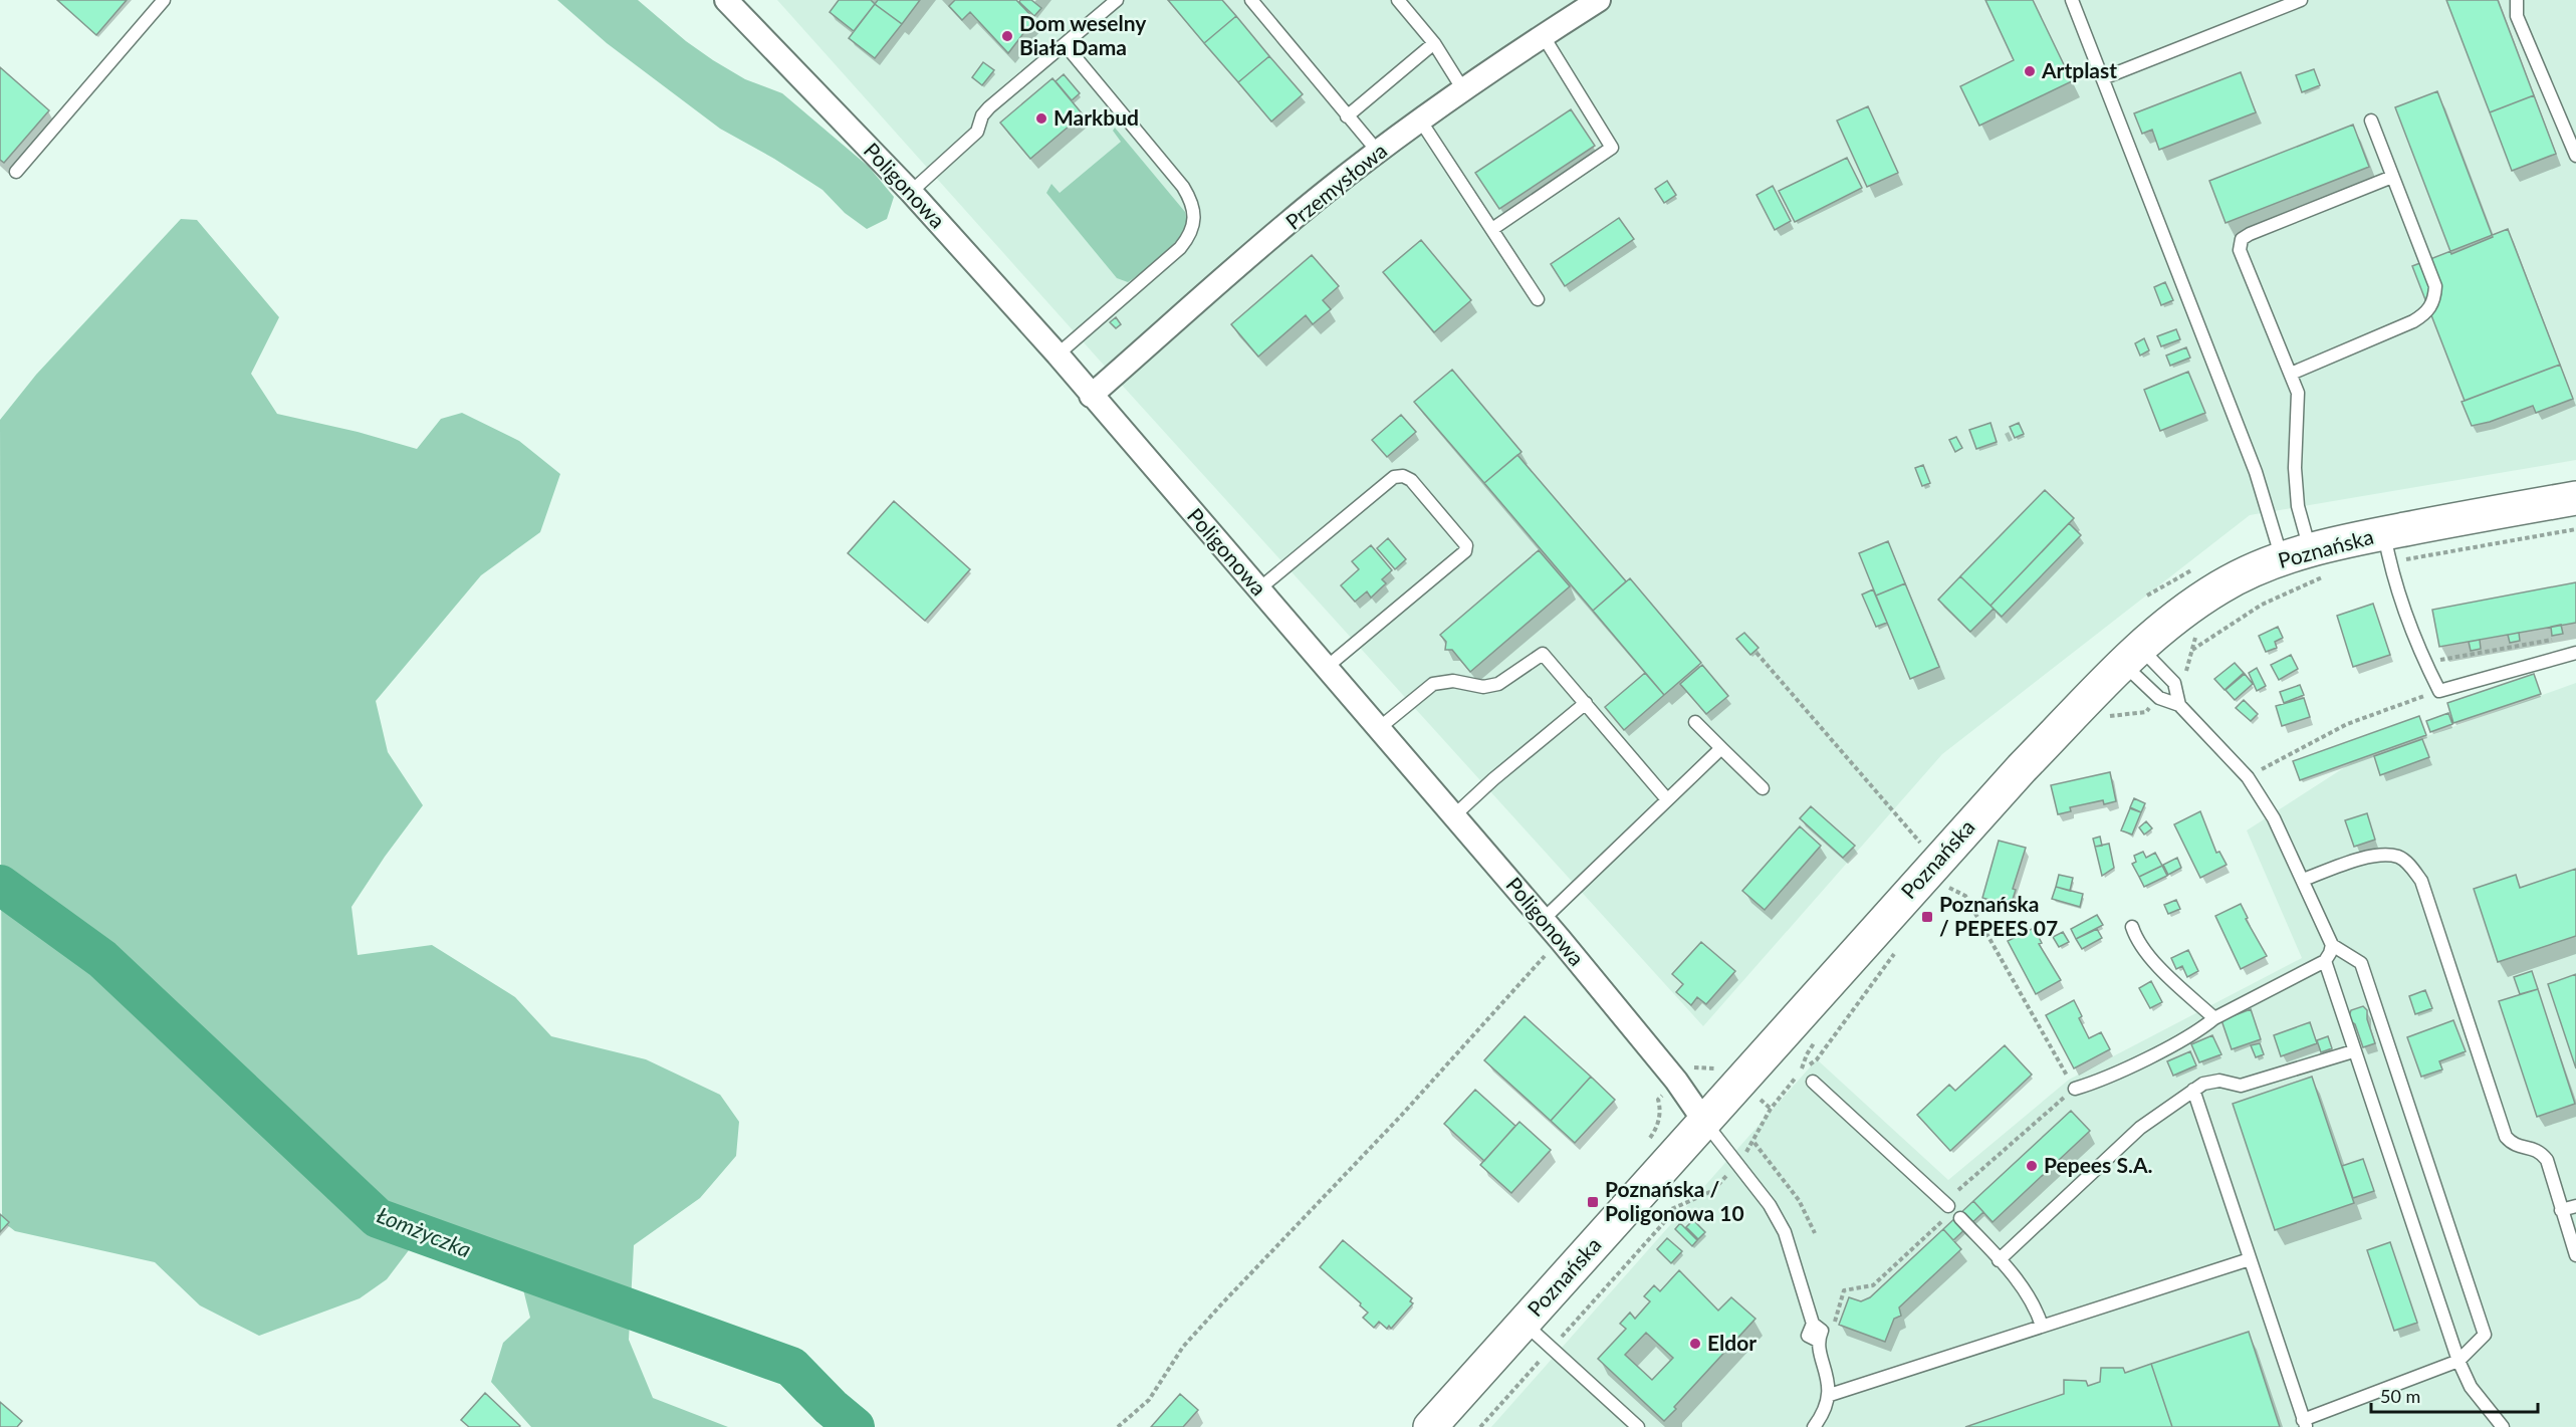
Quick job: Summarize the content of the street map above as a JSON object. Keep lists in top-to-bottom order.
{
  "streets": {
    "main road": ["Poznańska"],
    "street": ["Poligonowa", "Przemysłowa"]
  },
  "crossings": [
    ["Poligonowa", "Przemysłowa"],
    ["Poligonowa", "Poznańska"]
  ],
  "water": ["Łomżyczka"],
  "places": {
    "other": [
      "Dom weselny Biała Dama",
      "Artplast",
      "Markbud",
      "Pepees S.A.",
      "Eldor"
    ],
    "transit": ["Poznańska / PEPEES 07", "Poznańska / Poligonowa 10"]
  },
  "scale_bar": "50 m"
}
